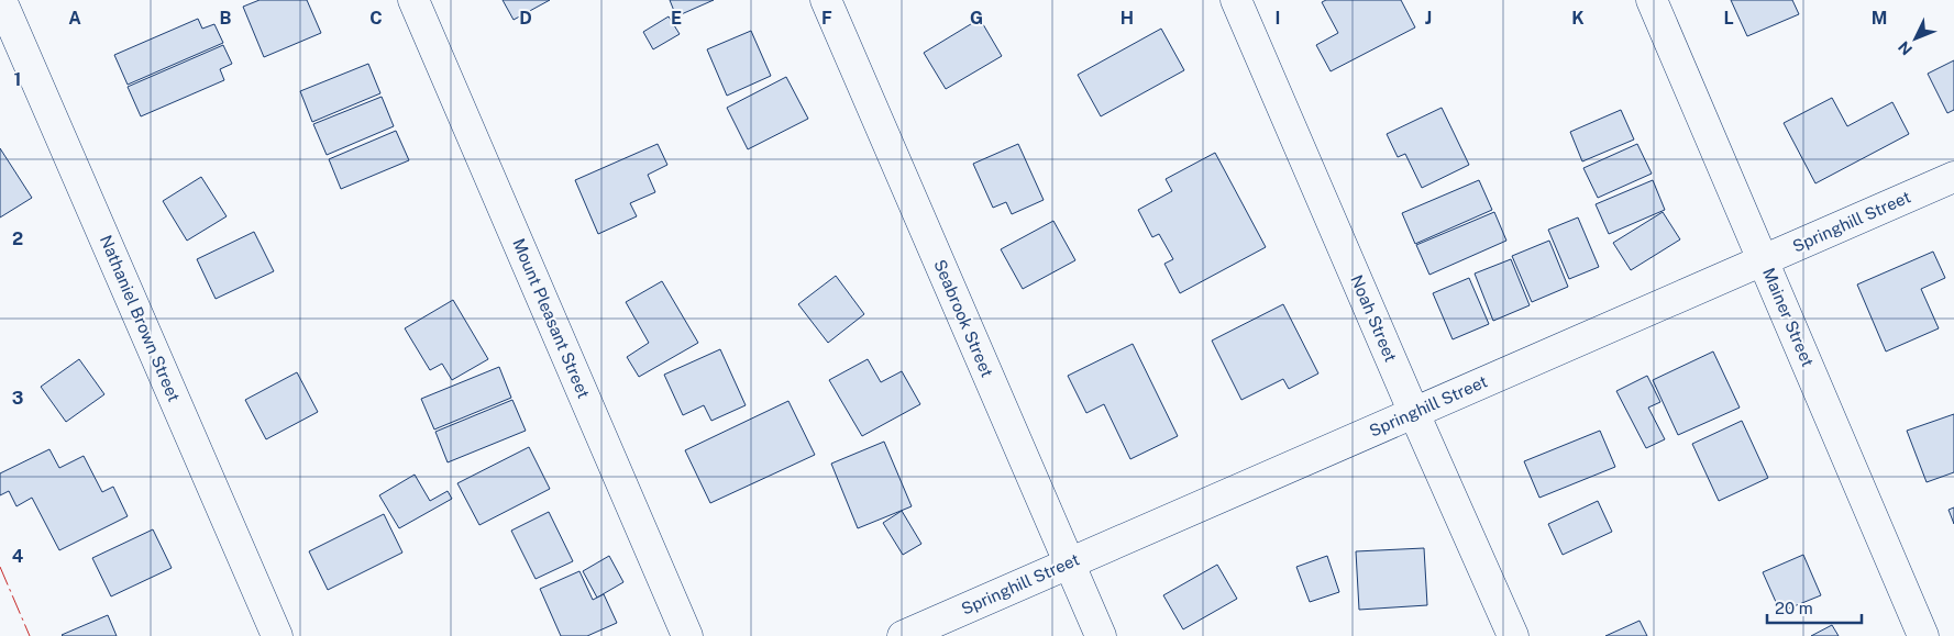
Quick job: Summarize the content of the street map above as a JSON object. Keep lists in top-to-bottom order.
{
  "streets": {
    "street": [
      "Springhill Street",
      "Mainer Street",
      "Nathaniel Brown Street",
      "Mount Pleasant Street",
      "Seabrook Street",
      "Noah Street"
    ]
  },
  "crossings": [
    ["Springhill Street", "Mainer Street"],
    ["Springhill Street", "Seabrook Street"],
    ["Springhill Street", "Noah Street"]
  ],
  "scale_bar": "20 m",
  "north": "bottom left",
  "grid": {
    "columns": [
      "A",
      "B",
      "C",
      "D",
      "E",
      "F",
      "G",
      "H",
      "I",
      "J",
      "K",
      "L",
      "M"
    ],
    "rows": [
      "1",
      "2",
      "3",
      "4"
    ]
  }
}
